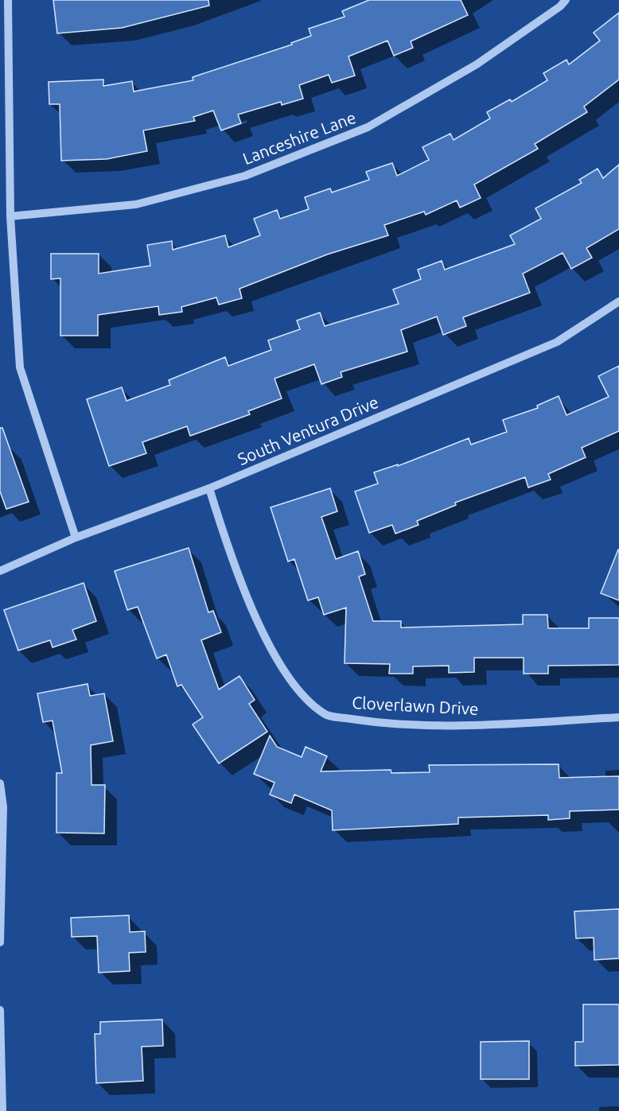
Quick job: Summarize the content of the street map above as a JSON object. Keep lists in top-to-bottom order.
{
  "streets": {
    "street": ["Lanceshire Lane", "South Ventura Drive", "Cloverlawn Drive"]
  },
  "crossings": [
    ["South Ventura Drive", "Cloverlawn Drive"]
  ]
}
